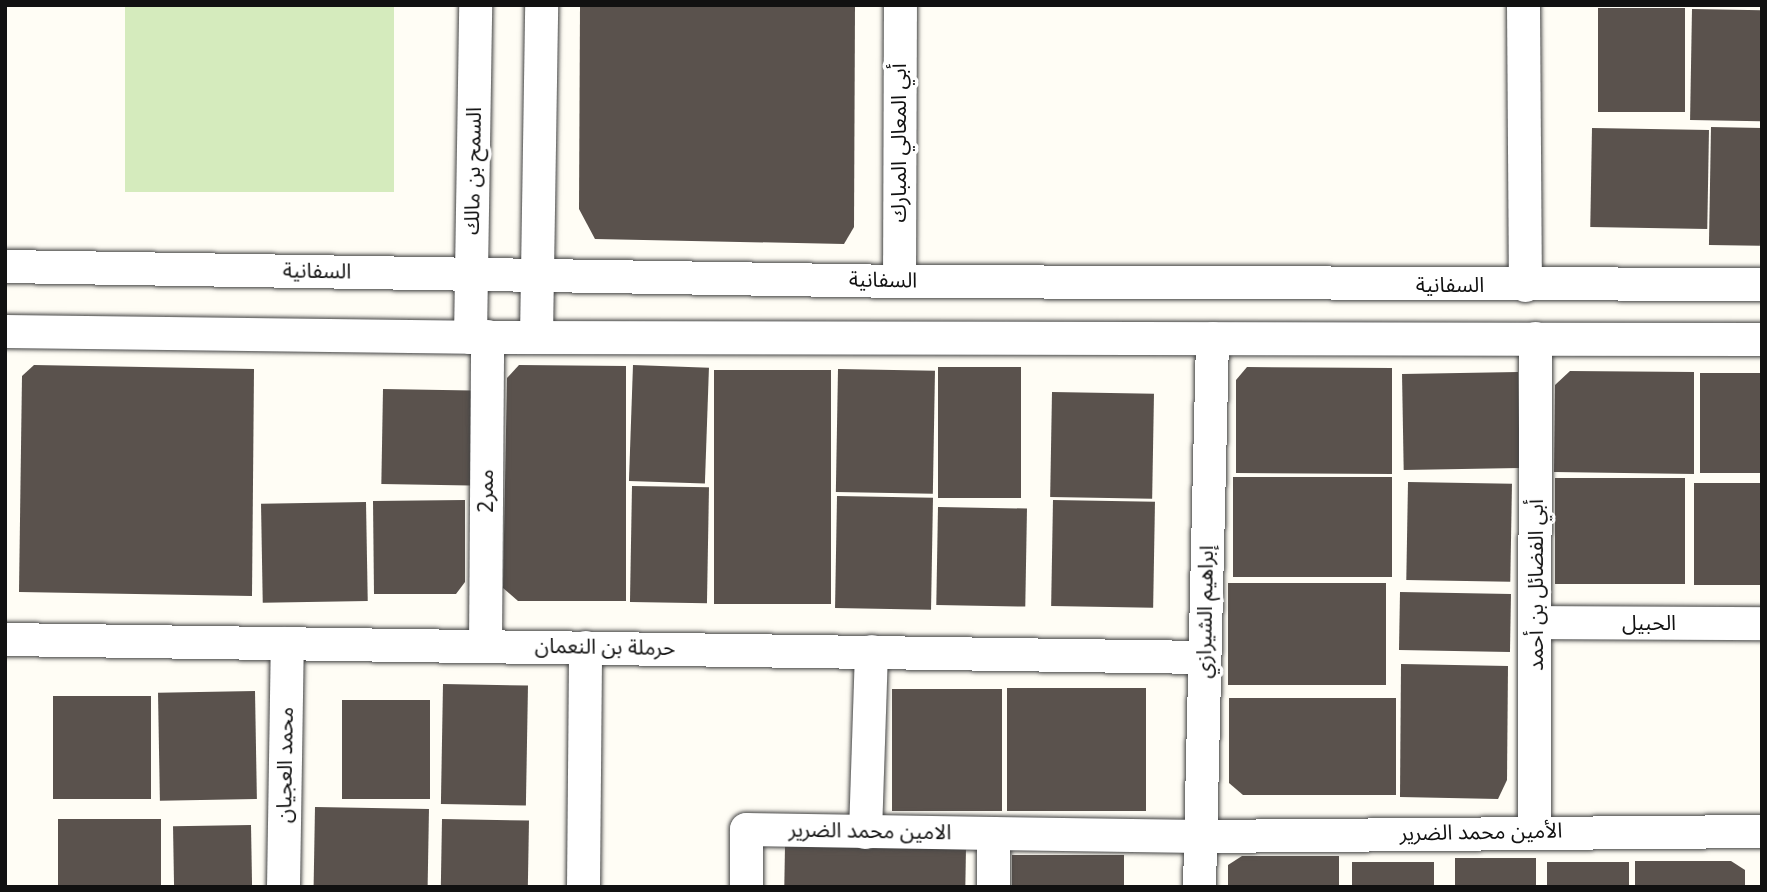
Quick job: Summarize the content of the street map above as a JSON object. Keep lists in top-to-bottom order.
{
  "streets": {
    "street": [
      "أبي المعالي المبارك",
      "السمح بن مالك",
      "السفانية",
      "ممر2",
      "أبي الفضائل بن أحمد",
      "إبراهيم الشيرازي",
      "الحبيل",
      "حرملة بن النعمان",
      "محمد العجيان",
      "الامين محمد الضرير",
      "الأمين محمد الضرير"
    ]
  },
  "crossings": [
    ["أبي المعالي المبارك", "السفانية"],
    ["السمح بن مالك", "السفانية"],
    ["السمح بن مالك", "ممر2"],
    ["ممر2", "حرملة بن النعمان"],
    ["أبي الفضائل بن أحمد", "الحبيل"],
    ["أبي الفضائل بن أحمد", "الأمين محمد الضرير"],
    ["إبراهيم الشيرازي", "حرملة بن النعمان"],
    ["إبراهيم الشيرازي", "الامين محمد الضرير"],
    ["إبراهيم الشيرازي", "الأمين محمد الضرير"],
    ["حرملة بن النعمان", "محمد العجيان"],
    ["الامين محمد الضرير", "الأمين محمد الضرير"]
  ]
}
